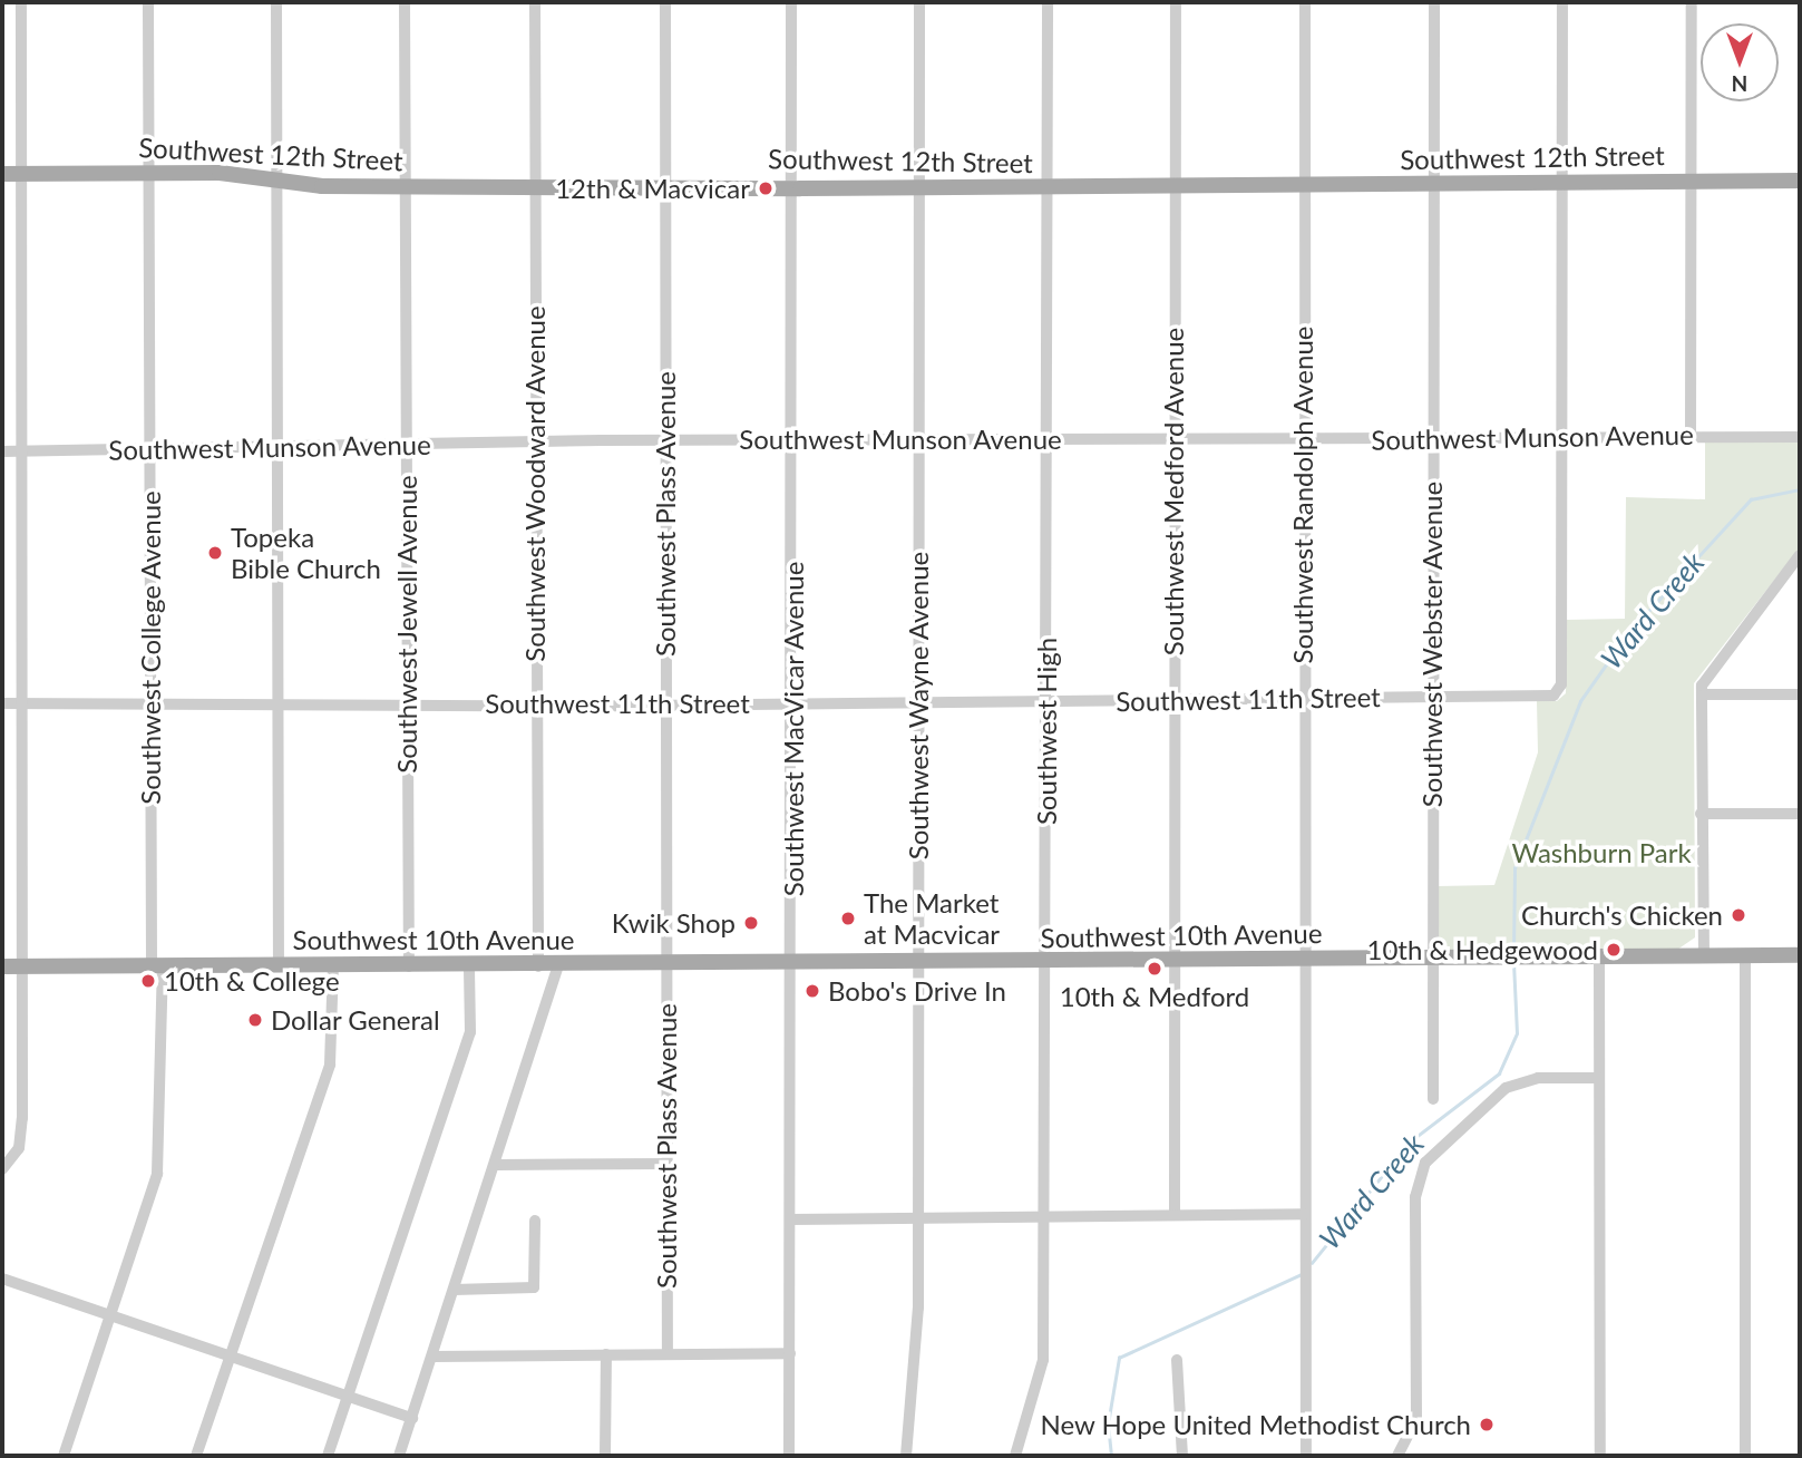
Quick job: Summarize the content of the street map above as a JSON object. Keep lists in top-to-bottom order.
{
  "streets": {
    "main road": ["Southwest 12th Street", "Southwest 10th Avenue"],
    "street": [
      "Southwest Munson Avenue",
      "Southwest Woodward Avenue",
      "Southwest Medford Avenue",
      "Southwest Randolph Avenue",
      "Southwest Plass Avenue",
      "Southwest Jewell Avenue",
      "Southwest Webster Avenue",
      "Southwest College Avenue",
      "Southwest 11th Street",
      "Southwest Wayne Avenue",
      "Southwest MacVicar Avenue",
      "Southwest High"
    ]
  },
  "crossings": [
    ["Southwest 12th Street", "Southwest Woodward Avenue"],
    ["Southwest 12th Street", "Southwest Medford Avenue"],
    ["Southwest 12th Street", "Southwest Randolph Avenue"],
    ["Southwest 12th Street", "Southwest Plass Avenue"],
    ["Southwest 12th Street", "Southwest Jewell Avenue"],
    ["Southwest 12th Street", "Southwest Webster Avenue"],
    ["Southwest 12th Street", "Southwest College Avenue"],
    ["Southwest 12th Street", "Southwest Wayne Avenue"],
    ["Southwest 12th Street", "Southwest MacVicar Avenue"],
    ["Southwest 12th Street", "Southwest High"],
    ["Southwest Munson Avenue", "Southwest Woodward Avenue"],
    ["Southwest Munson Avenue", "Southwest Medford Avenue"],
    ["Southwest Munson Avenue", "Southwest Randolph Avenue"],
    ["Southwest Munson Avenue", "Southwest Plass Avenue"],
    ["Southwest Munson Avenue", "Southwest Jewell Avenue"],
    ["Southwest Munson Avenue", "Southwest Webster Avenue"],
    ["Southwest Munson Avenue", "Southwest College Avenue"],
    ["Southwest Munson Avenue", "Southwest 11th Street"],
    ["Southwest Munson Avenue", "Southwest Wayne Avenue"],
    ["Southwest Munson Avenue", "Southwest MacVicar Avenue"],
    ["Southwest Munson Avenue", "Southwest High"],
    ["Southwest Woodward Avenue", "Southwest 11th Street"],
    ["Southwest Woodward Avenue", "Southwest 10th Avenue"],
    ["Southwest Medford Avenue", "Southwest 11th Street"],
    ["Southwest Medford Avenue", "Southwest 10th Avenue"],
    ["Southwest Randolph Avenue", "Southwest 11th Street"],
    ["Southwest Randolph Avenue", "Southwest 10th Avenue"],
    ["Southwest Plass Avenue", "Southwest 11th Street"],
    ["Southwest Plass Avenue", "Southwest 10th Avenue"],
    ["Southwest Jewell Avenue", "Southwest 11th Street"],
    ["Southwest Jewell Avenue", "Southwest 10th Avenue"],
    ["Southwest Webster Avenue", "Southwest 11th Street"],
    ["Southwest Webster Avenue", "Southwest 10th Avenue"],
    ["Southwest College Avenue", "Southwest 11th Street"],
    ["Southwest College Avenue", "Southwest 10th Avenue"],
    ["Southwest 11th Street", "Southwest Wayne Avenue"],
    ["Southwest 11th Street", "Southwest MacVicar Avenue"],
    ["Southwest 11th Street", "Southwest High"],
    ["Southwest Wayne Avenue", "Southwest 10th Avenue"],
    ["Southwest MacVicar Avenue", "Southwest 10th Avenue"],
    ["Southwest High", "Southwest 10th Avenue"]
  ],
  "water": ["Ward Creek"],
  "parks": ["Washburn Park"],
  "places": [
    "12th & Macvicar",
    "Topeka Bible Church",
    "Church's Chicken",
    "The Market at Macvicar",
    "Kwik Shop",
    "10th & Hedgewood",
    "10th & Medford",
    "10th & College",
    "Bobo's Drive In",
    "Dollar General",
    "New Hope United Methodist Church"
  ],
  "north": "bottom"
}
